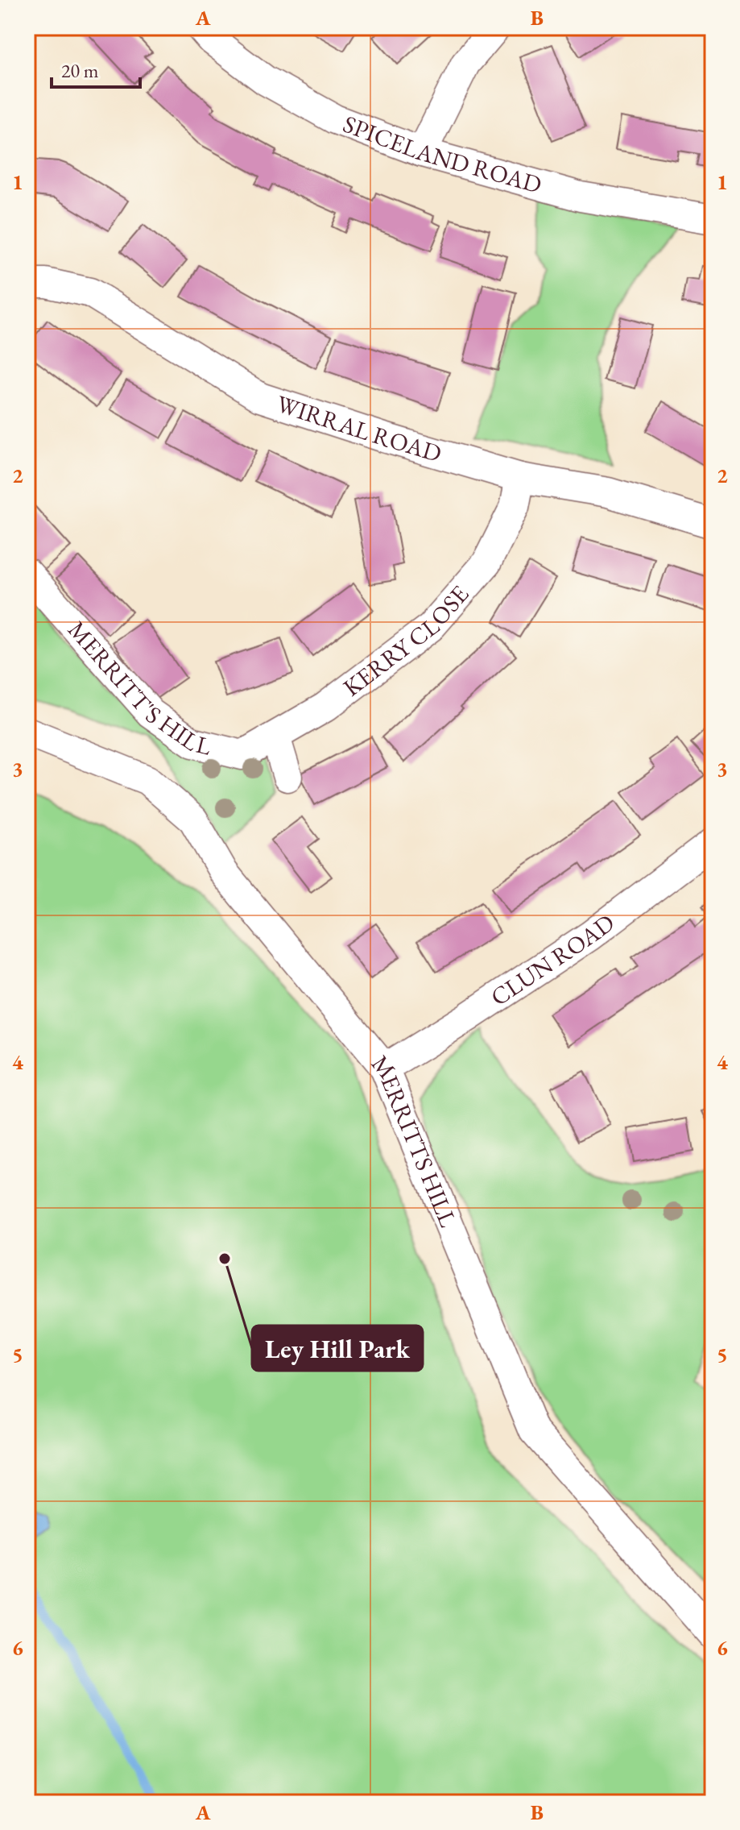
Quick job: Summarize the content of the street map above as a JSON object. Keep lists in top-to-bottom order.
{
  "streets": {
    "street": [
      "SPICELAND ROAD",
      "WIRRAL ROAD",
      "KERRY CLOSE",
      "MERRITT'S HILL",
      "CLUN ROAD",
      "MERRITTS HILL"
    ]
  },
  "crossings": [
    ["WIRRAL ROAD", "KERRY CLOSE"],
    ["KERRY CLOSE", "MERRITT'S HILL"],
    ["CLUN ROAD", "MERRITTS HILL"]
  ],
  "places": ["Ley Hill Park"],
  "scale_bar": "20 m",
  "grid": {
    "columns": ["A", "B"],
    "rows": [
      "1",
      "2",
      "3",
      "4",
      "5",
      "6"
    ]
  }
}
